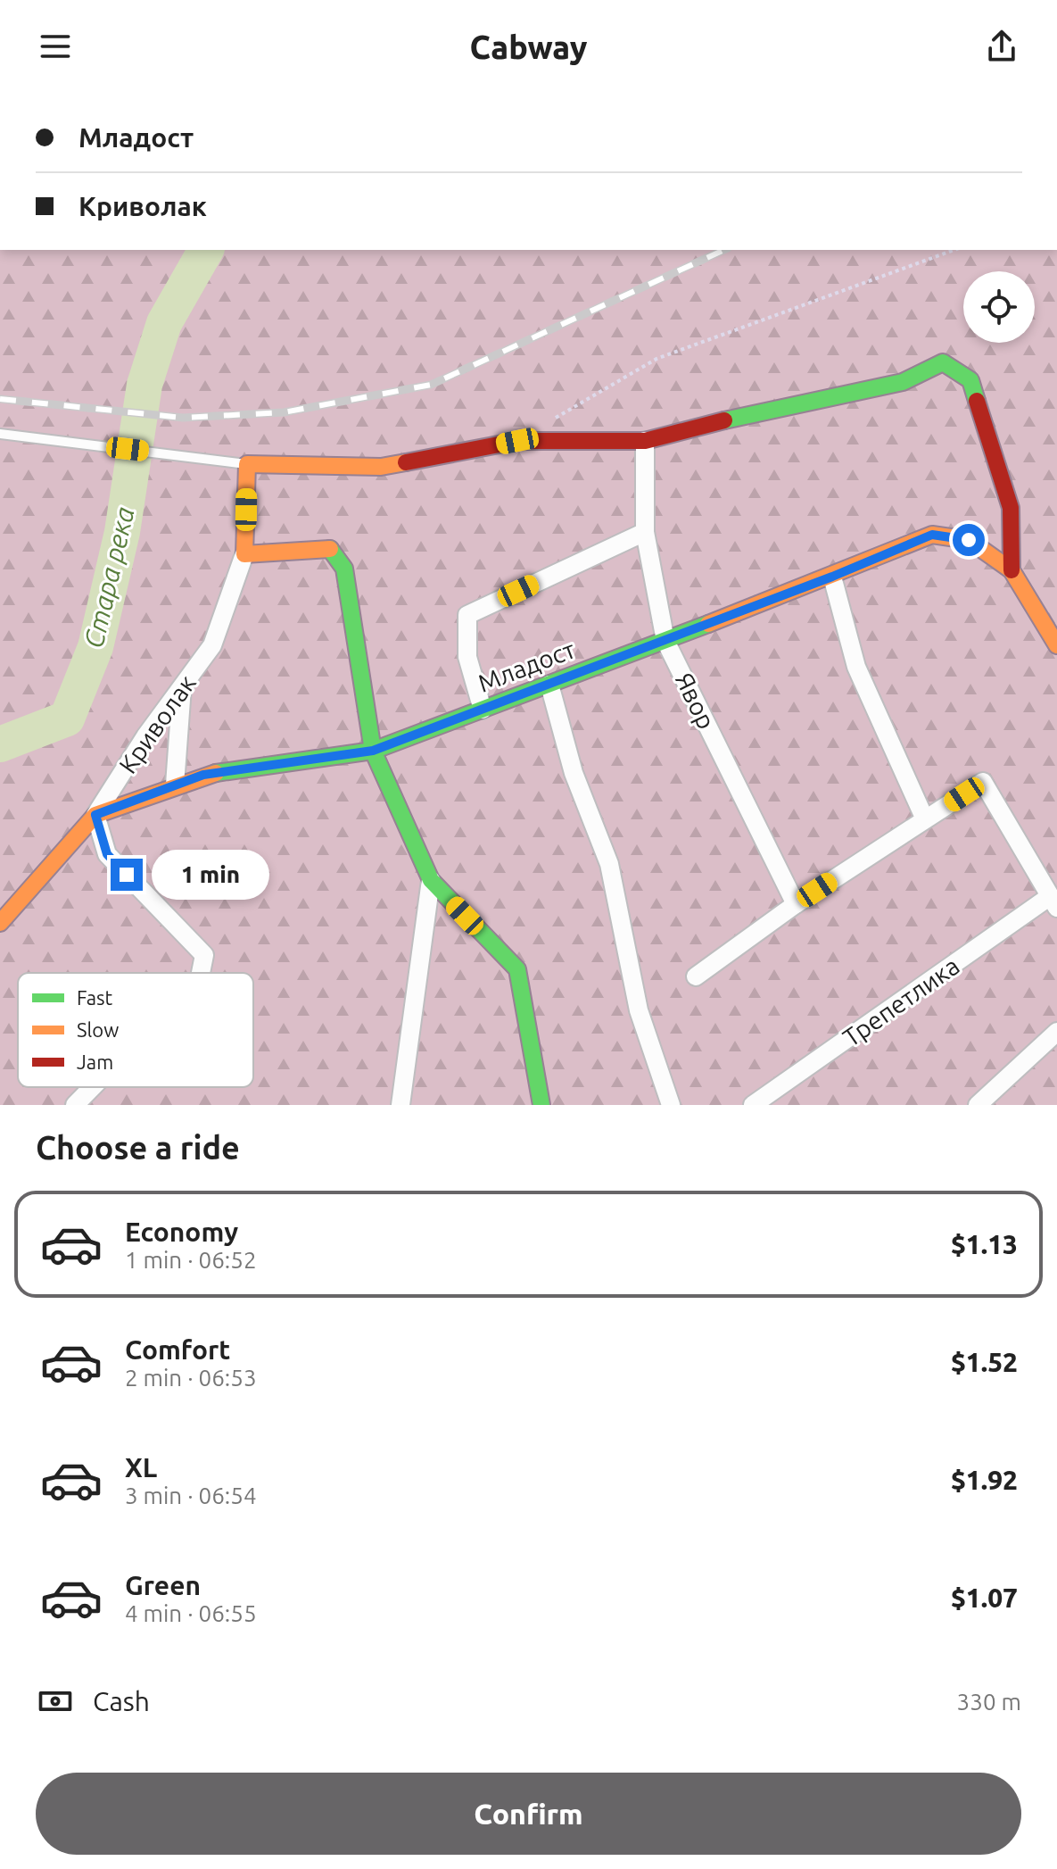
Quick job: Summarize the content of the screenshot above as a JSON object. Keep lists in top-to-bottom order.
{
  "streets": {
    "street": [
      "Младост",
      "Явор",
      "Криволак",
      "Трепетлика"
    ]
  },
  "crossings": [
    ["Младост", "Явор"],
    ["Младост", "Криволак"]
  ],
  "water": ["Стара река"],
  "legend": ["Fast", "Slow", "Jam"],
  "page": {
    "header": "Cabway",
    "banner": ["Младост", "Криволак"],
    "bubble": "1 min",
    "heading": "Choose a ride",
    "list": [
      {
        "name": "Economy",
        "note": "1 min · 06:52",
        "value": "$1.13"
      },
      {
        "name": "Comfort",
        "note": "2 min · 06:53",
        "value": "$1.52"
      },
      {
        "name": "XL",
        "note": "3 min · 06:54",
        "value": "$1.92"
      },
      {
        "name": "Green",
        "note": "4 min · 06:55",
        "value": "$1.07"
      }
    ],
    "pay": ["Cash", "330 m"],
    "buttons": "Confirm"
  }
}
